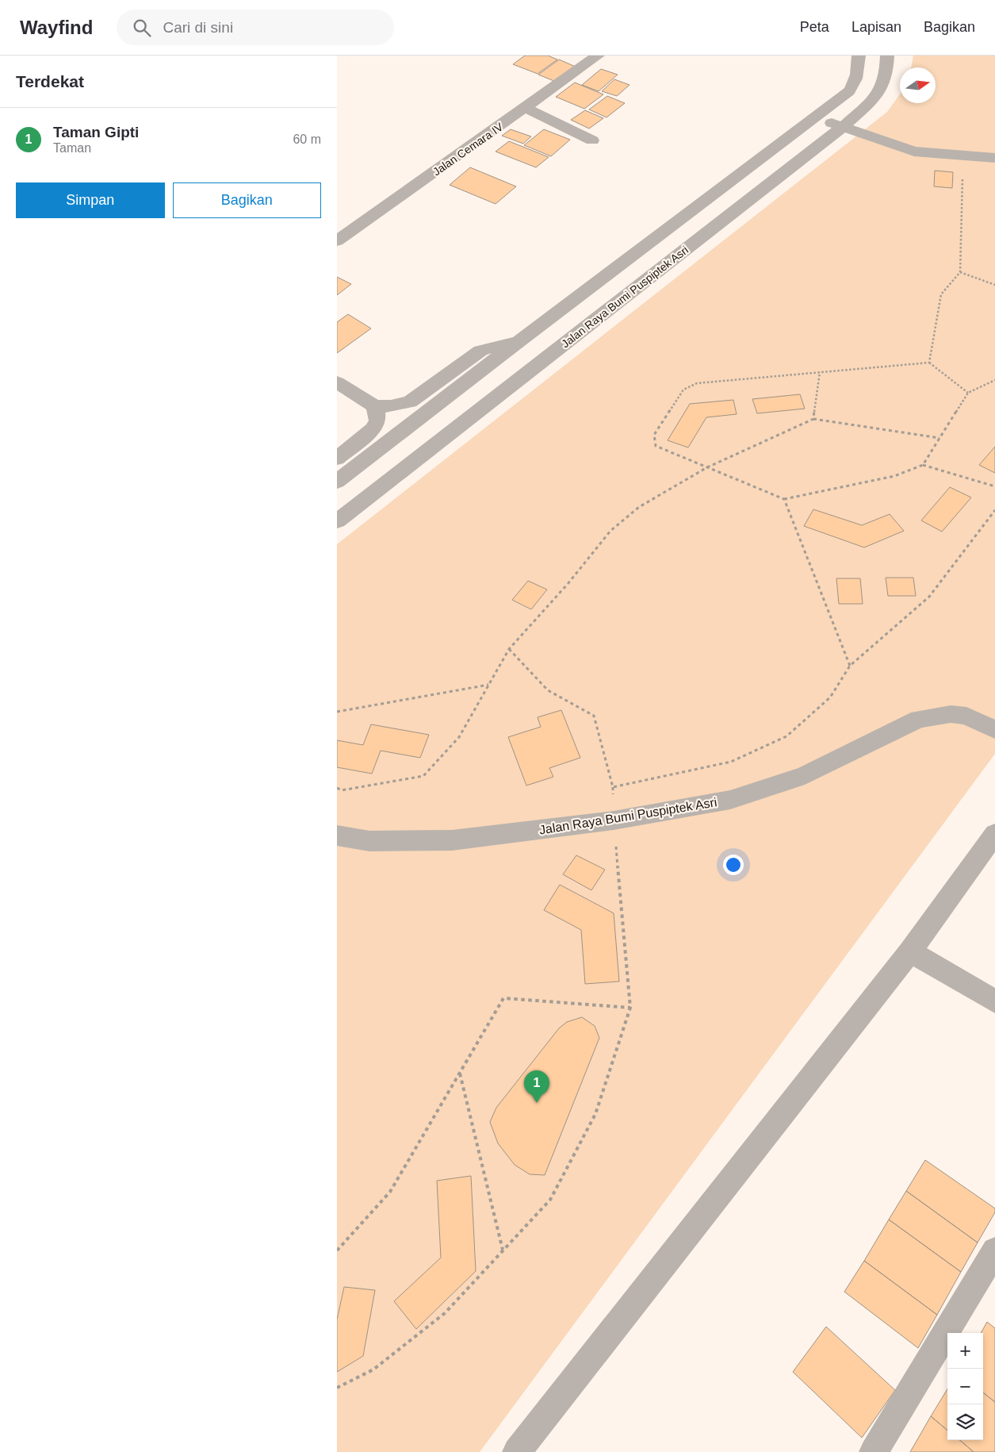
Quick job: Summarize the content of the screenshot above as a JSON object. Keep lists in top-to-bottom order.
{
  "streets": {
    "street": ["Jalan Cemara IV", "Jalan Raya Bumi Puspiptek Asri"]
  },
  "north": "right",
  "page": {
    "header": "Wayfind",
    "search": "Cari di sini",
    "nav": ["Peta", "Lapisan", "Bagikan"],
    "heading": "Terdekat",
    "list": [
      {
        "mark": "1",
        "name": "Taman Gipti",
        "note": "Taman",
        "value": "60 m"
      }
    ],
    "buttons": ["Simpan", "Bagikan"],
    "pins": "1",
    "map_buttons": ["+", "−"]
  }
}
